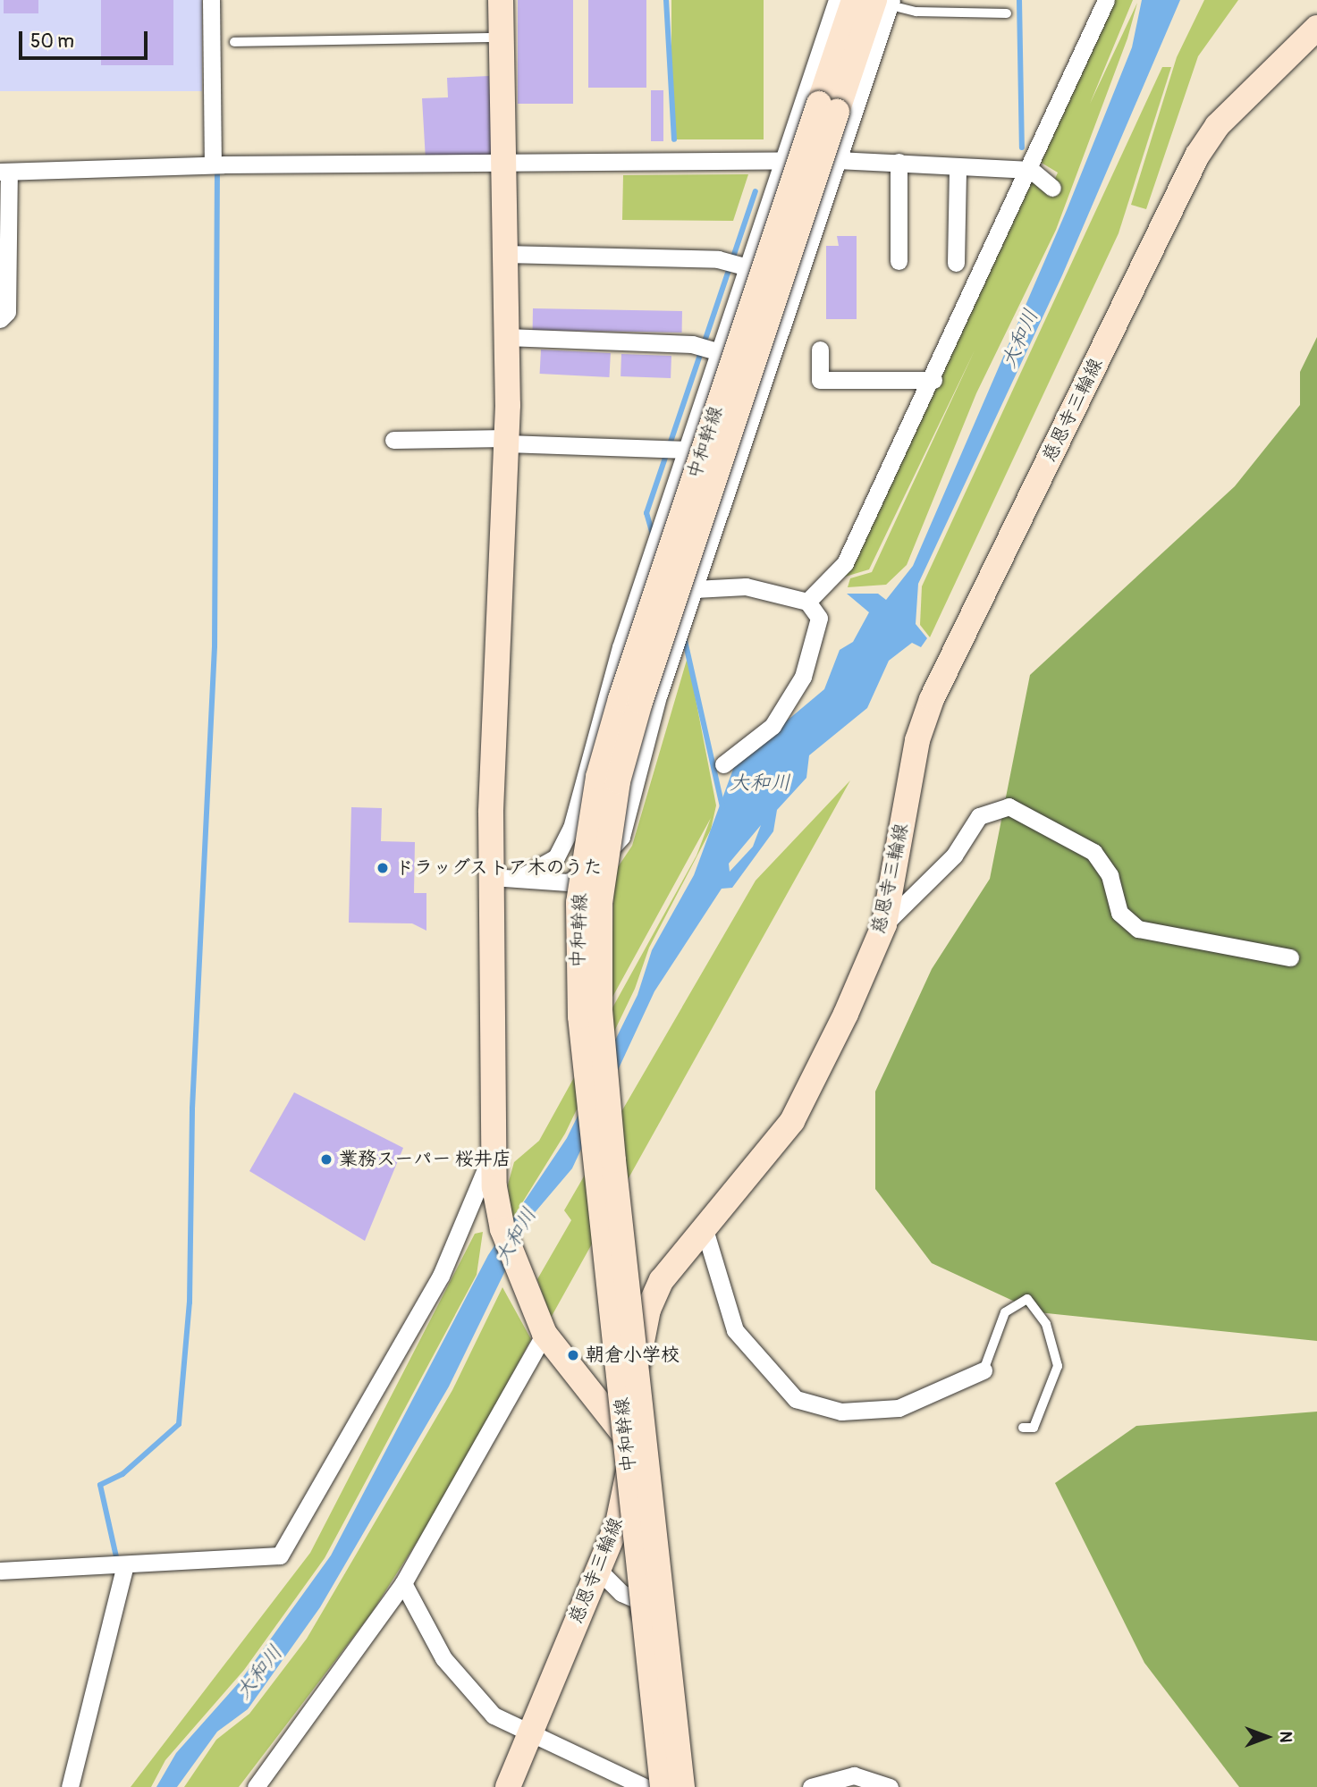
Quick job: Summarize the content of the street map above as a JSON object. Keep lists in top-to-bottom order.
{
  "streets": {
    "main road": ["慈恩寺三輪線", "中和幹線"]
  },
  "water": ["大和川"],
  "places": ["ドラッグストア木のうた", "業務スーパー 桜井店", "朝倉小学校"],
  "scale_bar": "50 m",
  "north": "right"
}
